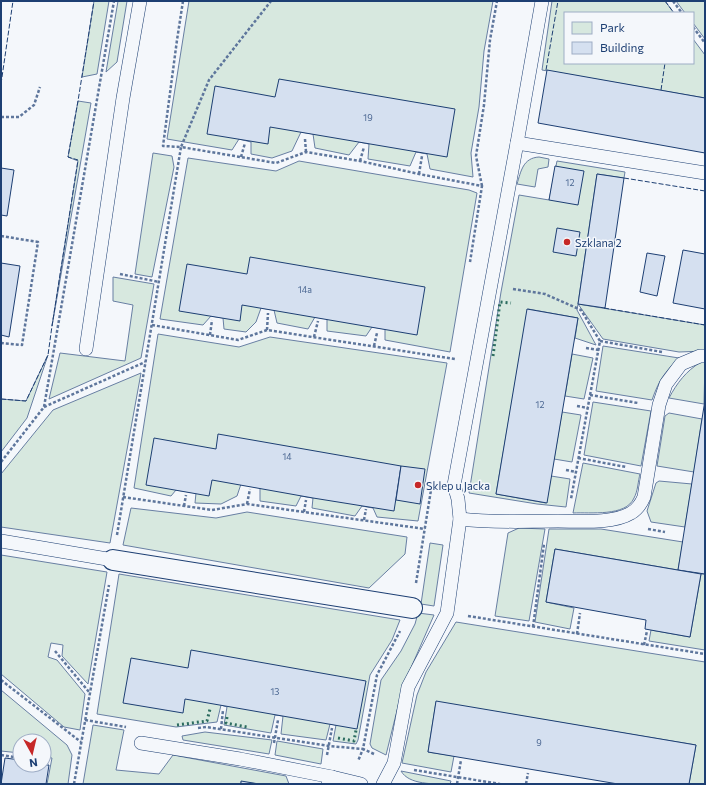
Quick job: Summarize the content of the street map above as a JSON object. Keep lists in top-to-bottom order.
{
  "places": ["Szklana 2", "Sklep u Jacka"],
  "house_numbers": [
    "19",
    "12",
    "14a",
    "12",
    "14",
    "13",
    "9"
  ],
  "legend": ["Park", "Building"],
  "north": "bottom"
}
